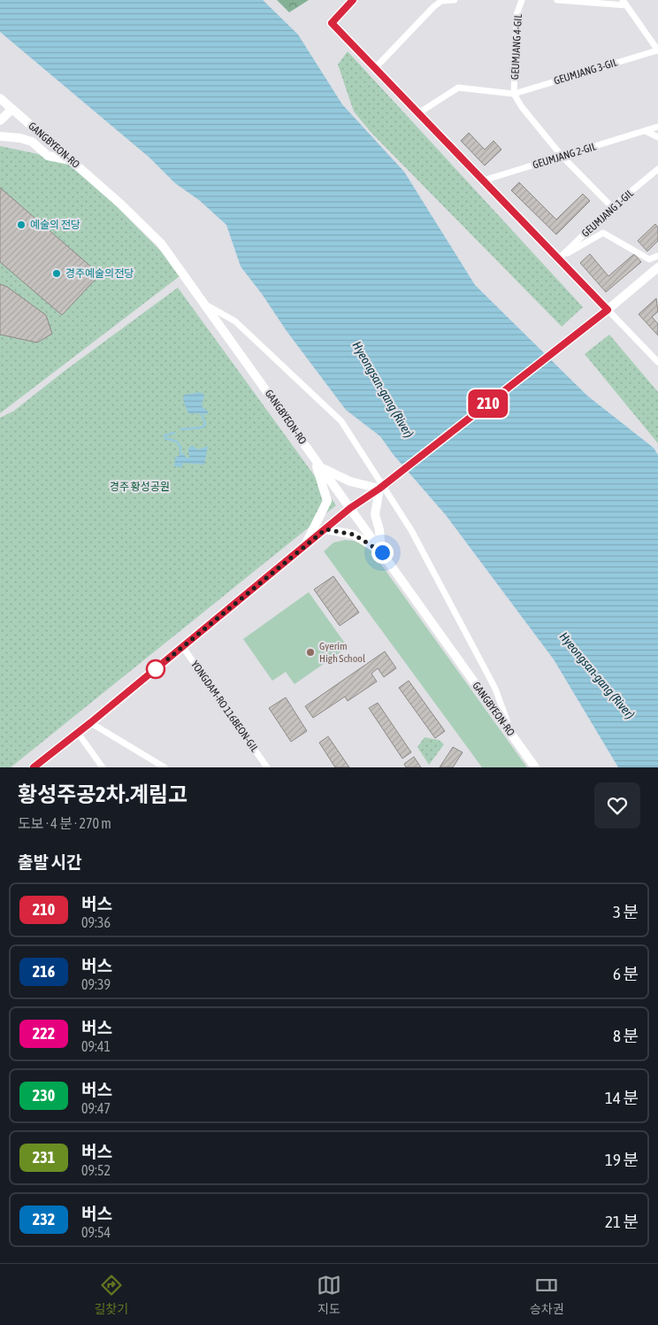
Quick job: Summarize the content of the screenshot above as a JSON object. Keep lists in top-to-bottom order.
{
  "streets": {
    "main road": ["GANGBYEON-RO"],
    "street": [
      "GEUMJANG 4-GIL",
      "GEUMJANG 3-GIL",
      "GEUMJANG 2-GIL",
      "GEUMJANG 1-GIL",
      "YONGDAM-RO 116BEON-GIL"
    ]
  },
  "crossings": [
    ["GEUMJANG 4-GIL", "GEUMJANG 3-GIL"]
  ],
  "water": ["Hyeongsan-gang (River)"],
  "parks": ["경주 황성공원"],
  "places": ["예술의 전당", "경주예술의전당", "Gyerim High School"],
  "lines": ["bus line 210"],
  "page": {
    "on_map": "210",
    "heading": [
      ["황성주공2차.계림고", "도보 · 4 분 · 270 m"],
      "출발 시간"
    ],
    "list": [
      {
        "mark": "210",
        "name": "버스",
        "note": "09:36",
        "value": "3 분"
      },
      {
        "mark": "216",
        "name": "버스",
        "note": "09:39",
        "value": "6 분"
      },
      {
        "mark": "222",
        "name": "버스",
        "note": "09:41",
        "value": "8 분"
      },
      {
        "mark": "230",
        "name": "버스",
        "note": "09:47",
        "value": "14 분"
      },
      {
        "mark": "231",
        "name": "버스",
        "note": "09:52",
        "value": "19 분"
      },
      {
        "mark": "232",
        "name": "버스",
        "note": "09:54",
        "value": "21 분"
      }
    ],
    "tabs": ["길찾기", "지도", "승차권"]
  }
}
